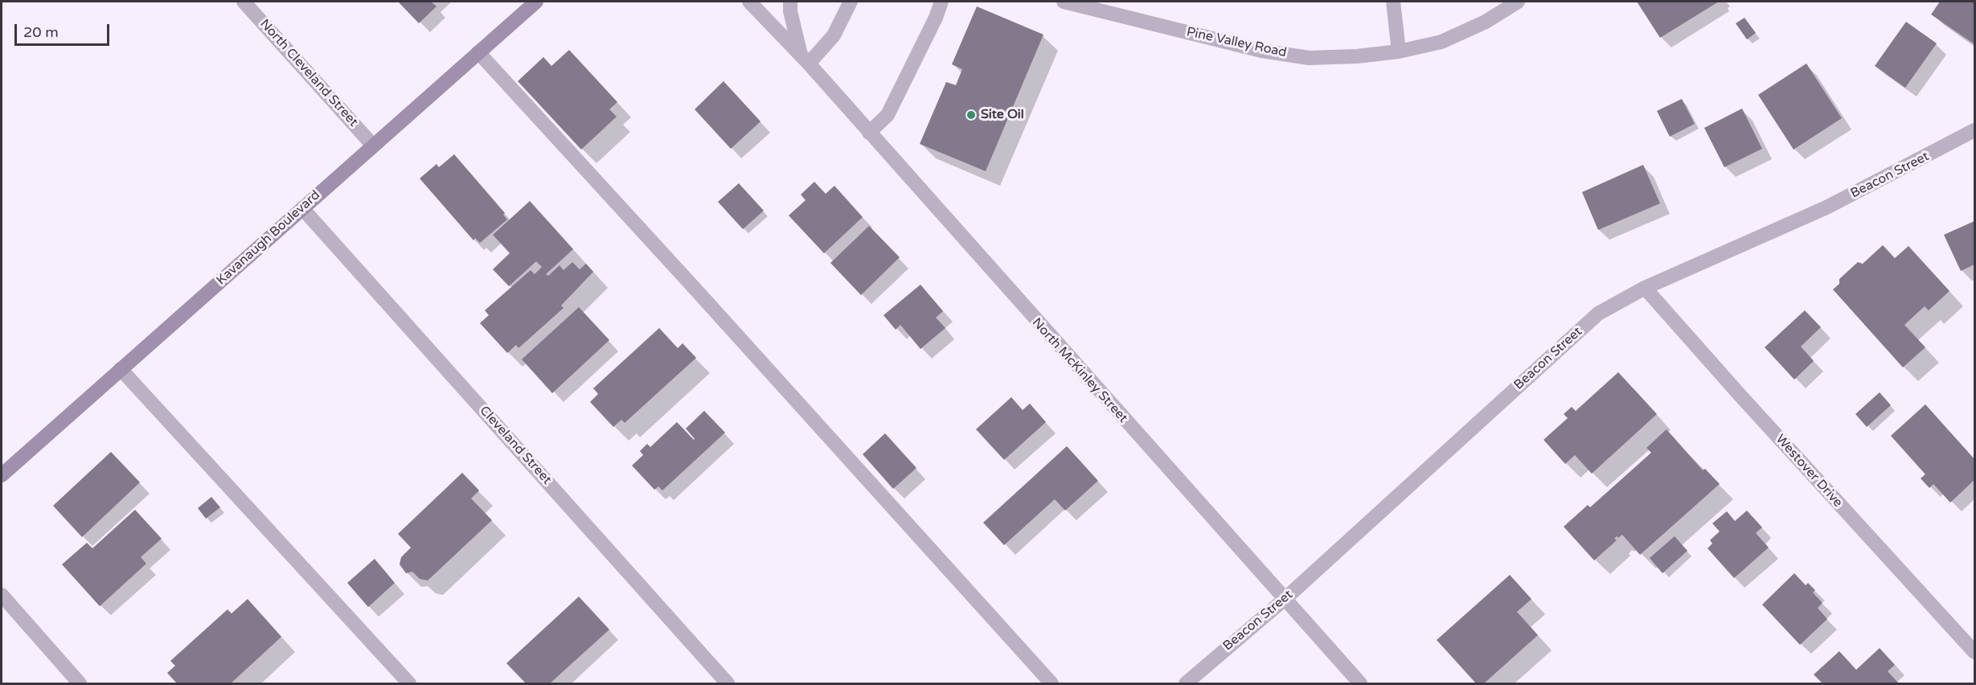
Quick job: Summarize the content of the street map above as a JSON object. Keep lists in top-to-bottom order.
{
  "streets": {
    "street": [
      "Pine Valley Road",
      "North Cleveland Street",
      "Beacon Street",
      "Kavanaugh Boulevard",
      "North McKinley Street",
      "Cleveland Street",
      "Westover Drive"
    ]
  },
  "crossings": [
    ["North Cleveland Street", "Kavanaugh Boulevard"],
    ["Beacon Street", "North McKinley Street"],
    ["Beacon Street", "Westover Drive"],
    ["Kavanaugh Boulevard", "Cleveland Street"]
  ],
  "places": ["Site Oil"],
  "scale_bar": "20 m"
}
